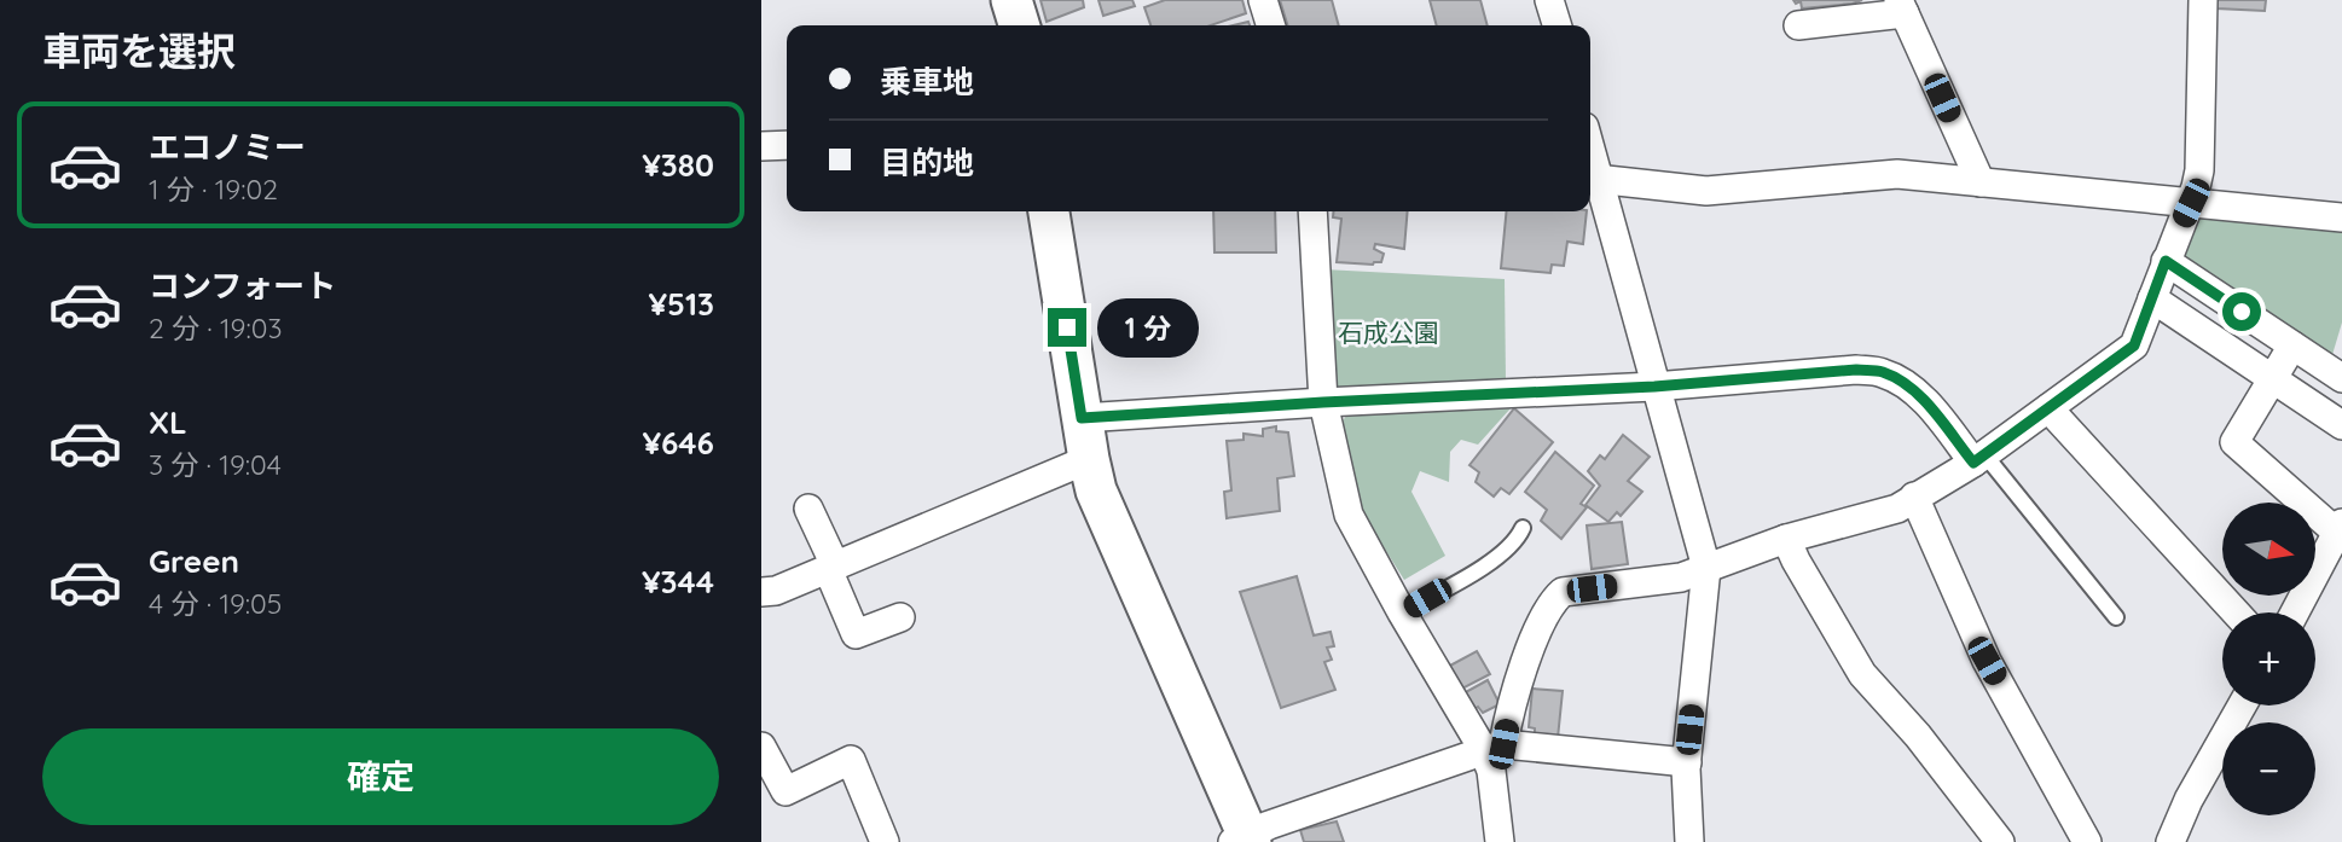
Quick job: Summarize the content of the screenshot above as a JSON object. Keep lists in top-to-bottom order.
{
  "parks": ["石成公園"],
  "north": "right",
  "page": {
    "heading": "車両を選択",
    "banner": ["乗車地", "目的地"],
    "list": [
      {
        "name": "エコノミー",
        "note": "1 分 · 19:02",
        "value": "¥380"
      },
      {
        "name": "コンフォート",
        "note": "2 分 · 19:03",
        "value": "¥513"
      },
      {
        "name": "XL",
        "note": "3 分 · 19:04",
        "value": "¥646"
      },
      {
        "name": "Green",
        "note": "4 分 · 19:05",
        "value": "¥344"
      }
    ],
    "bubble": "1 分",
    "map_buttons": ["+", "−"],
    "buttons": "確定"
  }
}
